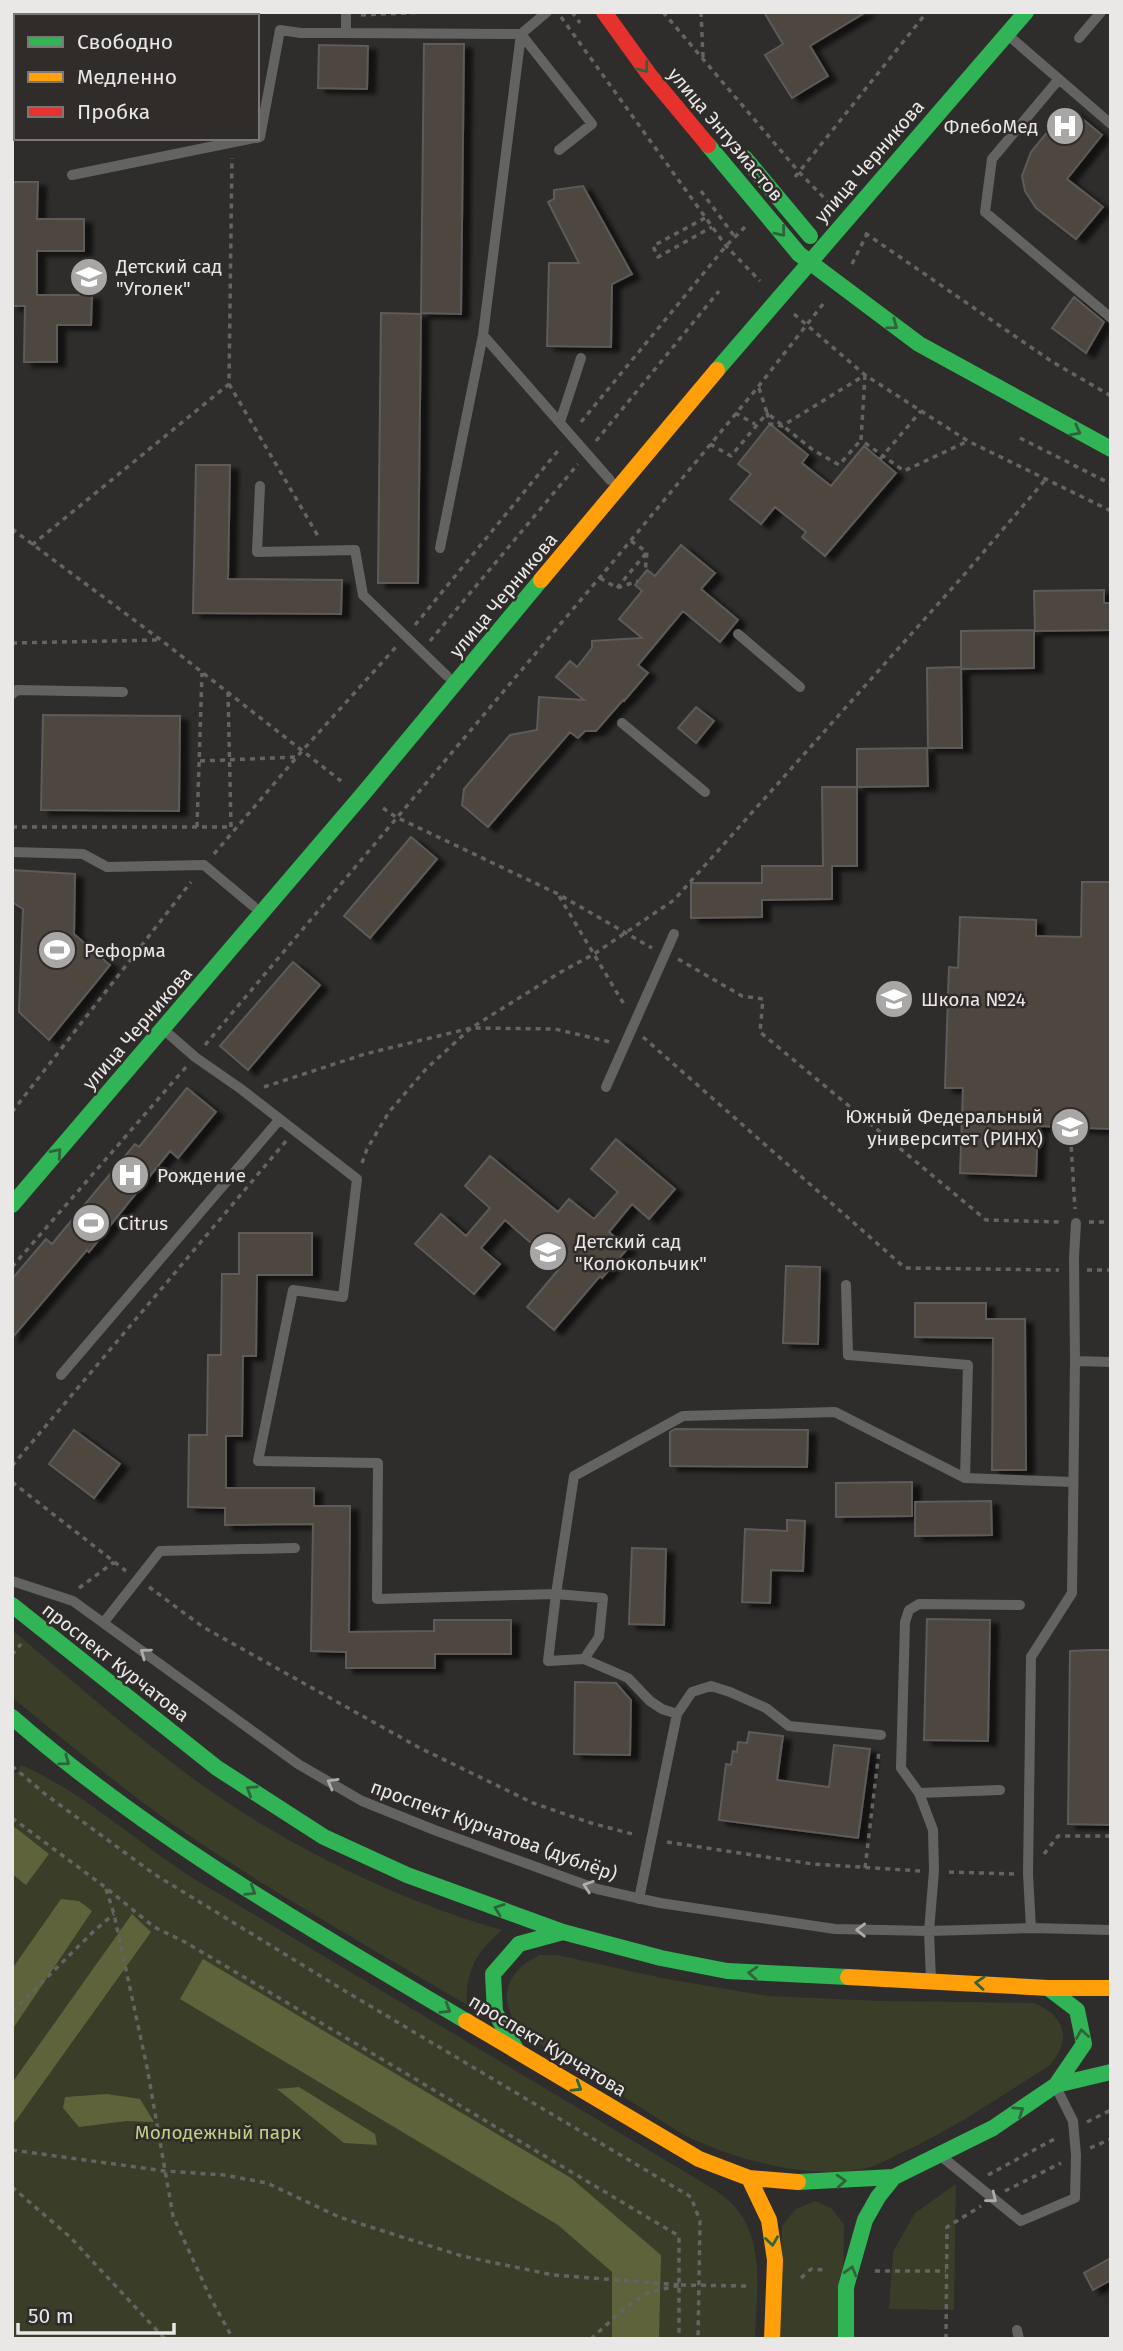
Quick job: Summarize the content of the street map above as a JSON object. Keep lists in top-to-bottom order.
{
  "streets": {
    "street": ["улица Энтузиастов", "улица Черникова", "проспект Курчатова"],
    "lane": ["проспект Курчатова (дублёр)"]
  },
  "crossings": [
    ["улица Энтузиастов", "улица Черникова"]
  ],
  "one_way": ["проспект Курчатова (дублёр)"],
  "parks": ["Молодежный парк"],
  "places": {
    "hospital": ["ФлебоМед", "Рождение"],
    "school or university": [
      "Детский сад \"Уголек\"",
      "Школа №24",
      "Южный Федеральный университет (РИНХ)",
      "Детский сад \"Колокольчик\""
    ],
    "sports": ["Реформа", "Citrus"]
  },
  "legend": ["Свободно", "Медленно", "Пробка"],
  "scale_bar": "50 m"
}
